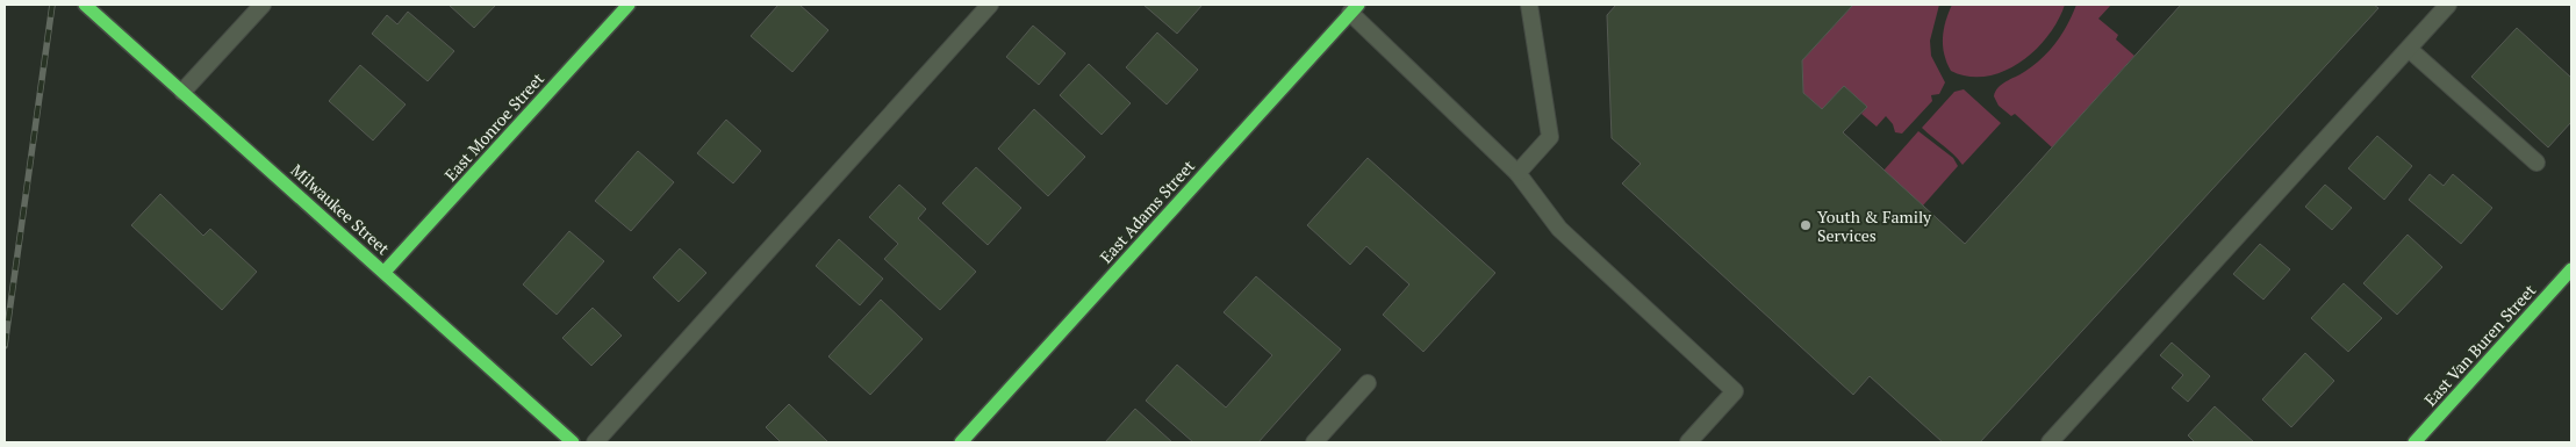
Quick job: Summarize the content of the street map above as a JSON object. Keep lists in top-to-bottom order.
{
  "streets": {
    "street": [
      "East Monroe Street",
      "Milwaukee Street",
      "East Adams Street",
      "East Van Buren Street"
    ]
  },
  "crossings": [
    ["East Monroe Street", "Milwaukee Street"]
  ],
  "places": ["Youth & Family Services"]
}
